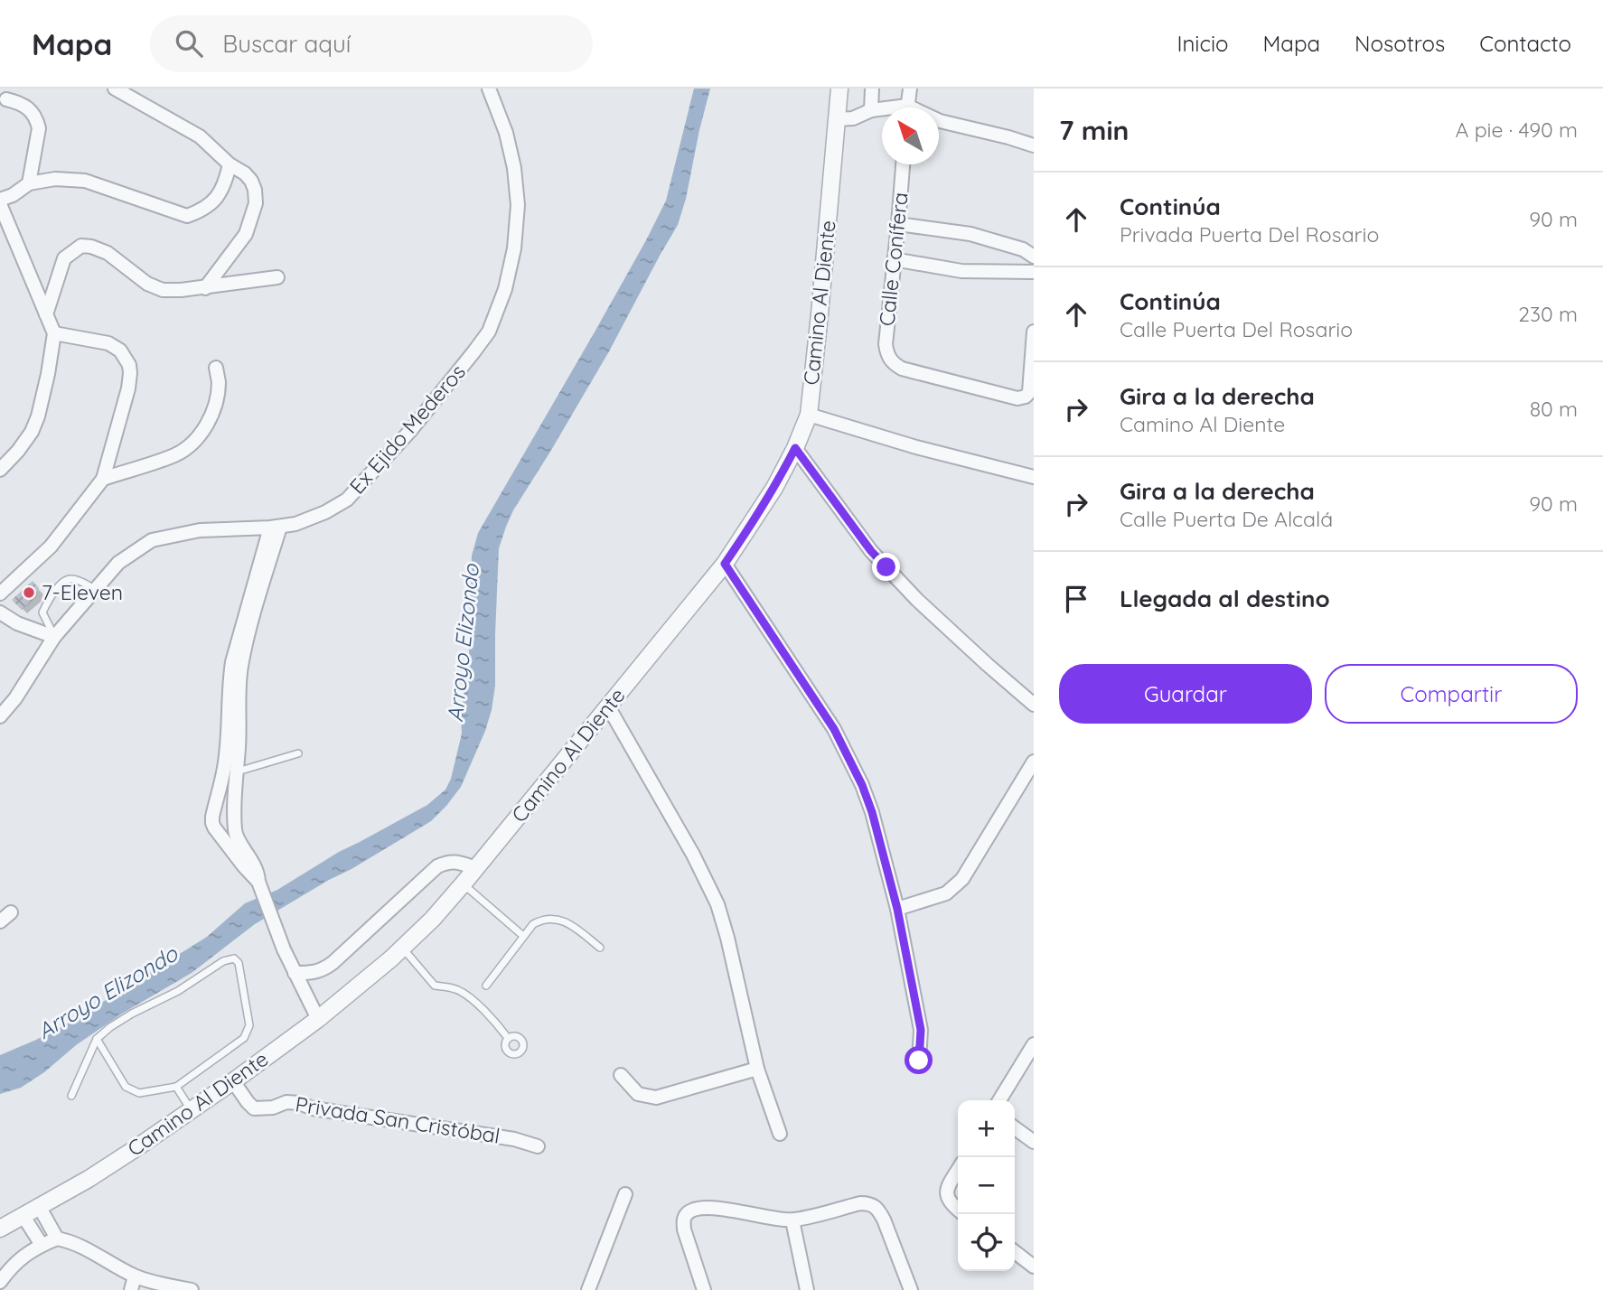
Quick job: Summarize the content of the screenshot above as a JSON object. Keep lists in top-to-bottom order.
{
  "streets": {
    "street": [
      "Calle Conífera",
      "Camino Al Diente",
      "Ex Ejido Mederos",
      "Privada San Cristóbal"
    ]
  },
  "crossings": [
    ["Camino Al Diente", "Privada San Cristóbal"]
  ],
  "water": ["Arroyo Elizondo"],
  "places": ["7-Eleven"],
  "north": "top left",
  "page": {
    "header": "Mapa",
    "search": "Buscar aquí",
    "nav": [
      "Inicio",
      "Mapa",
      "Nosotros",
      "Contacto"
    ],
    "heading": ["7 min", "A pie · 490 m"],
    "list": [
      ["Continúa", "Privada Puerta Del Rosario", "90 m"],
      ["Continúa", "Calle Puerta Del Rosario", "230 m"],
      ["Gira a la derecha", "Camino Al Diente", "80 m"],
      ["Gira a la derecha", "Calle Puerta De Alcalá", "90 m"],
      "Llegada al destino"
    ],
    "buttons": ["Guardar", "Compartir"],
    "map_buttons": ["+", "−"]
  }
}
